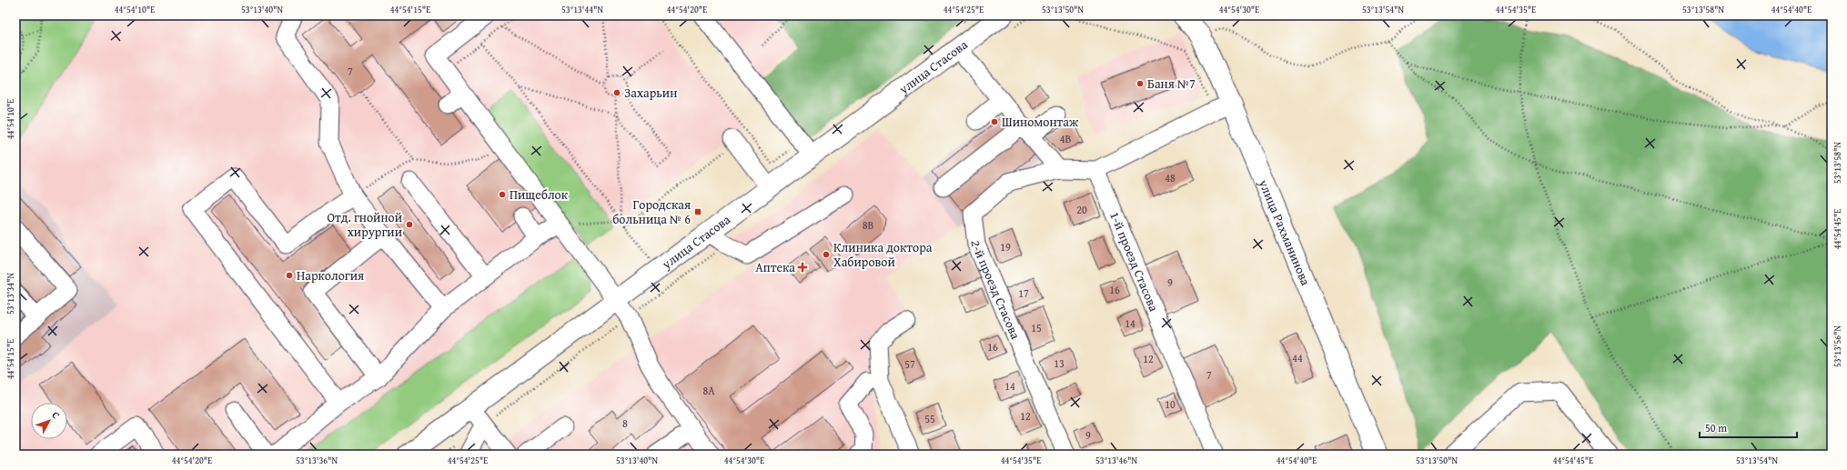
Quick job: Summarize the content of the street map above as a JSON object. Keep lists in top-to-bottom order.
{
  "streets": {
    "main road": ["улица Стасова", "улица Рахманинова"],
    "street": ["1-й проезд Стасова", "2-й проезд Стасова"]
  },
  "places": {
    "other": [
      "Баня №7",
      "Захарьин",
      "Шиномонтаж",
      "Пищеблок",
      "Отд. гнойной хирургии",
      "Клиника доктора Хабировой",
      "Наркология"
    ],
    "transit": ["Городская больница № 6"],
    "health": ["Аптека"]
  },
  "house_numbers": [
    "7",
    "4В",
    "48",
    "20",
    "8В",
    "19",
    "9",
    "16",
    "17",
    "14",
    "15",
    "16",
    "44",
    "12",
    "13",
    "57",
    "7",
    "14",
    "8А",
    "10",
    "12",
    "55",
    "8",
    "9"
  ],
  "scale_bar": "50 m",
  "north": "top right",
  "coordinates": [
    "44°54'10\"E",
    "53°13'40\"N",
    "44°54'15\"E",
    "53°13'44\"N",
    "44°54'20\"E",
    "44°54'25\"E",
    "53°13'50\"N",
    "44°54'30\"E",
    "53°13'54\"N",
    "44°54'35\"E",
    "53°13'58\"N",
    "44°54'40\"E",
    "44°54'45\"E",
    "53°13'34\"N",
    "53°13'56\"N",
    "53°13'36\"N",
    "53°13'46\"N"
  ]
}
